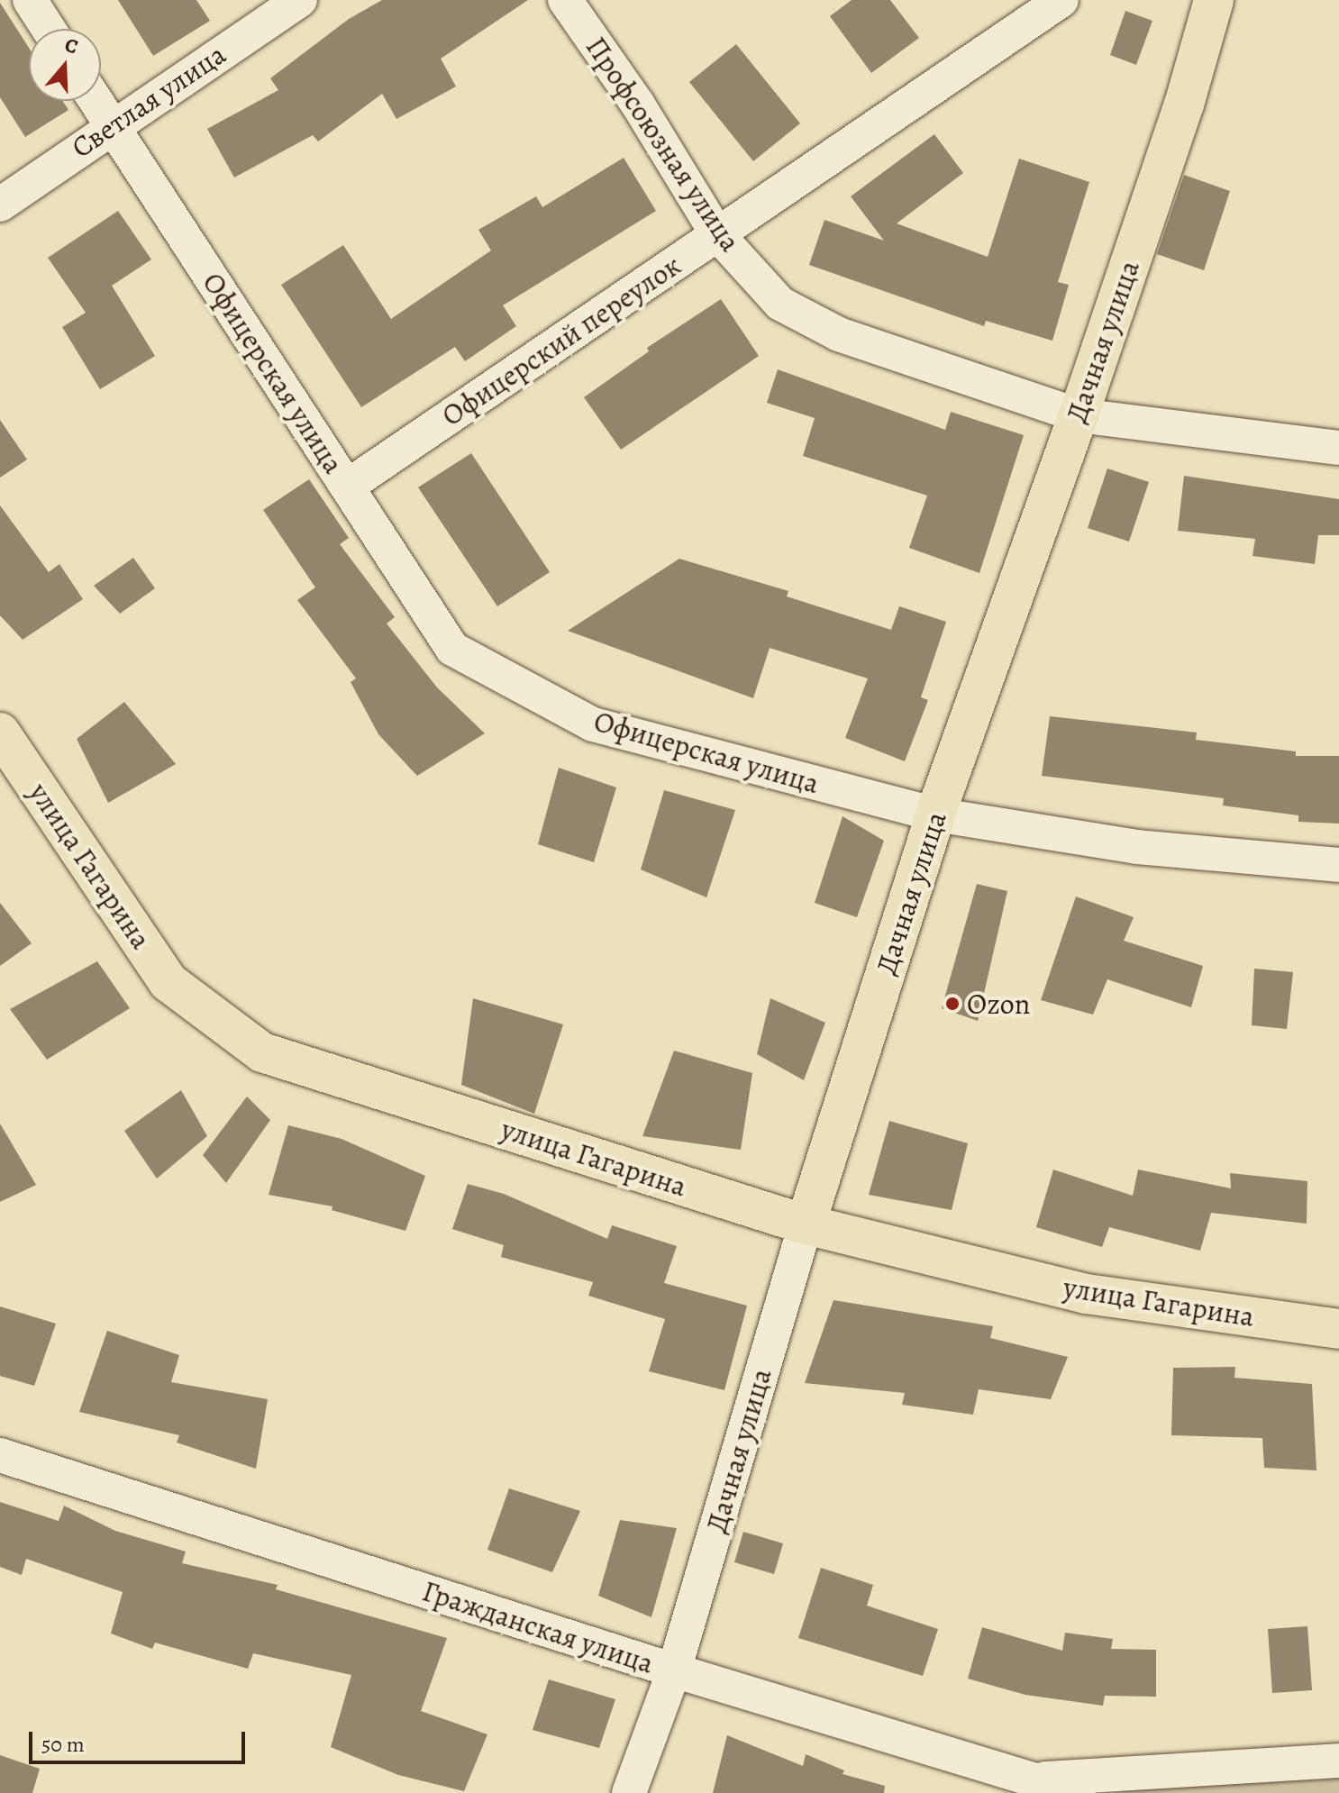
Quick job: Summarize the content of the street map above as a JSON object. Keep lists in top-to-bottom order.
{
  "streets": {
    "main road": ["Дачная улица", "улица Гагарина"],
    "street": [
      "Светлая улица",
      "Профсоюзная улица",
      "Офицерский переулок",
      "Офицерская улица",
      "Гражданская улица"
    ]
  },
  "crossings": [
    ["Светлая улица", "Офицерская улица"],
    ["Профсоюзная улица", "Офицерский переулок"],
    ["Профсоюзная улица", "Дачная улица"],
    ["Офицерский переулок", "Офицерская улица"],
    ["Дачная улица", "Офицерская улица"],
    ["Дачная улица", "улица Гагарина"],
    ["Дачная улица", "Гражданская улица"]
  ],
  "places": ["Ozon"],
  "scale_bar": "50 m",
  "north": "top"
}
